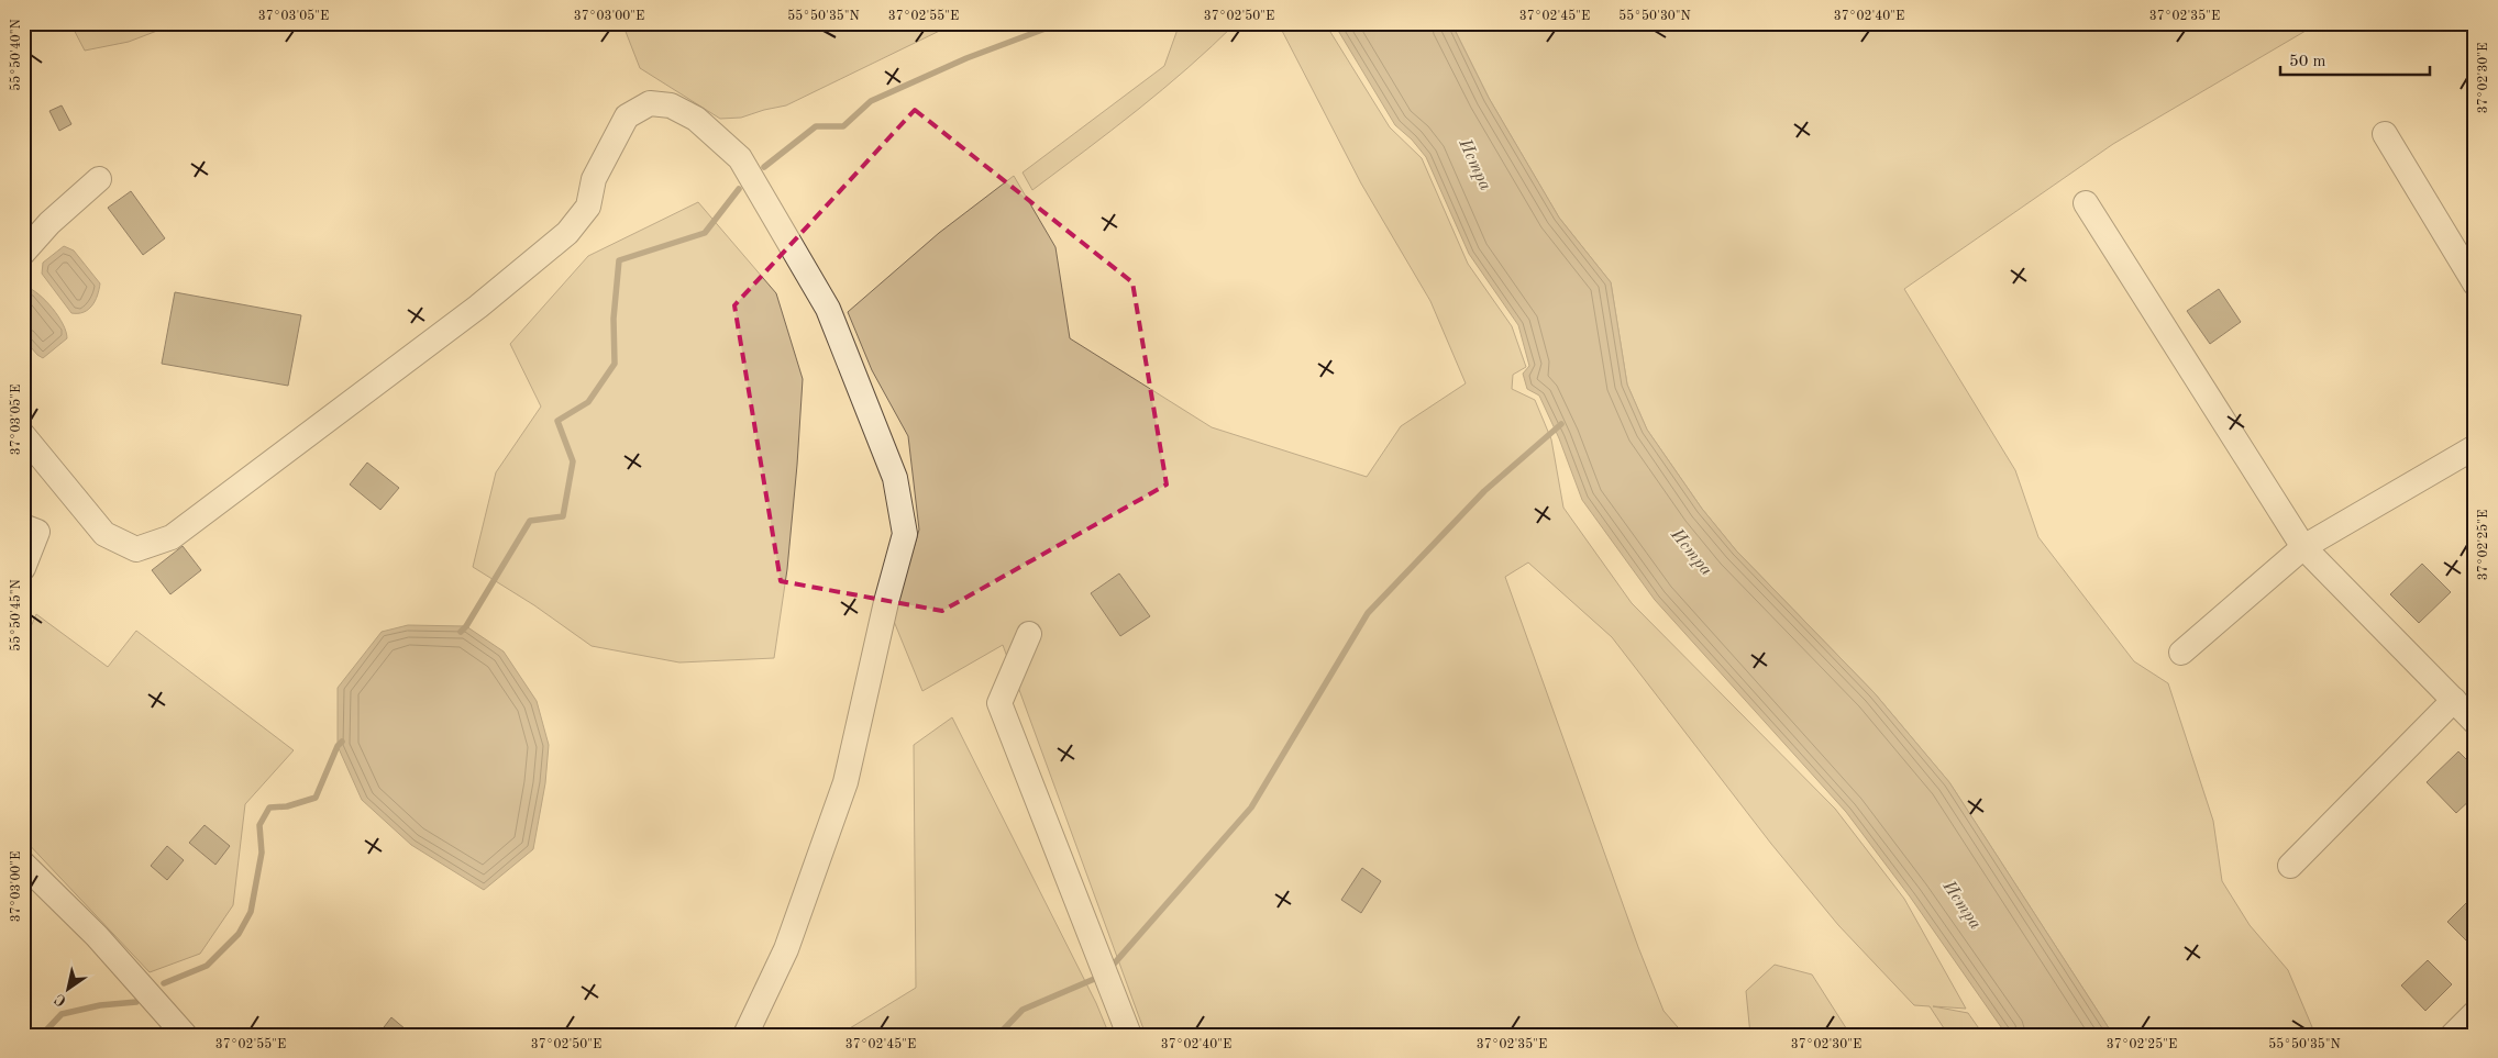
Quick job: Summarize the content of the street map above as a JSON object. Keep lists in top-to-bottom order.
{
  "water": ["Истра"],
  "scale_bar": "50 m",
  "north": "bottom left",
  "coordinates": [
    "37°03'05\"E",
    "37°03'00\"E",
    "55°50'35\"N",
    "37°02'55\"E",
    "37°02'50\"E",
    "37°02'45\"E",
    "55°50'30\"N",
    "37°02'40\"E",
    "37°02'35\"E",
    "55°50'40\"N",
    "37°02'30\"E",
    "37°02'25\"E",
    "55°50'45\"N"
  ]
}
